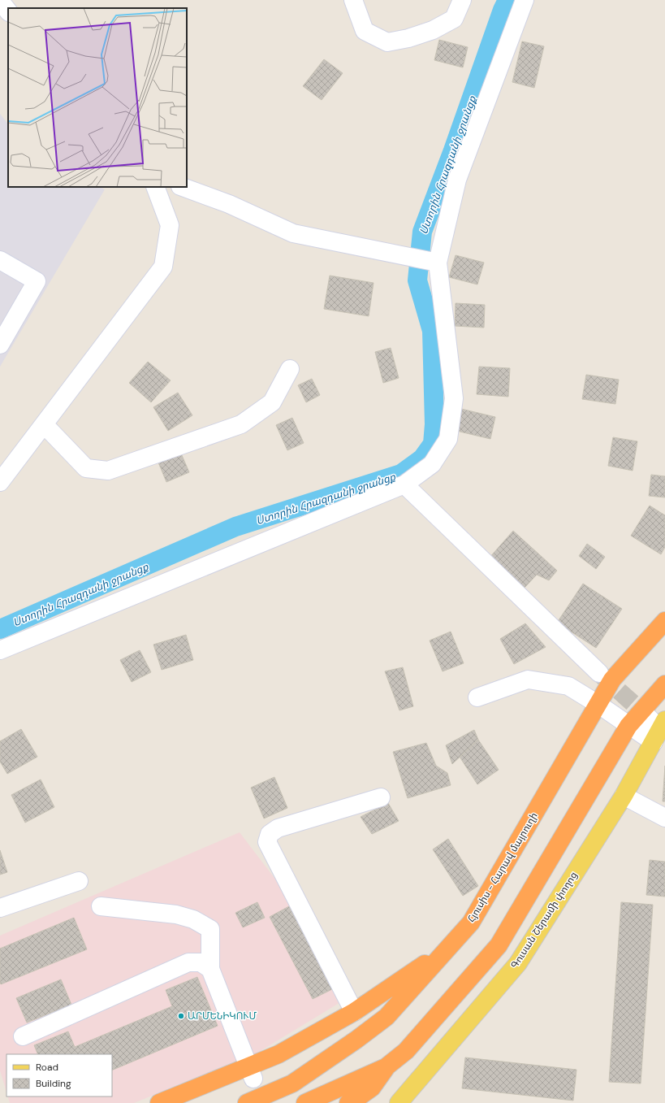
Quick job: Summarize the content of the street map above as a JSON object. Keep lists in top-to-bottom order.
{
  "streets": {
    "highway": ["Հյուսիս - Հարավ մայրուղի"],
    "main road": ["Գուսան Շերամի փողոց"]
  },
  "water": ["Ստորին Հրազդանի ջրանցք"],
  "places": ["ԱՐՄԵՆԻԿՈՒՄ"],
  "legend": ["Road", "Building"]
}
